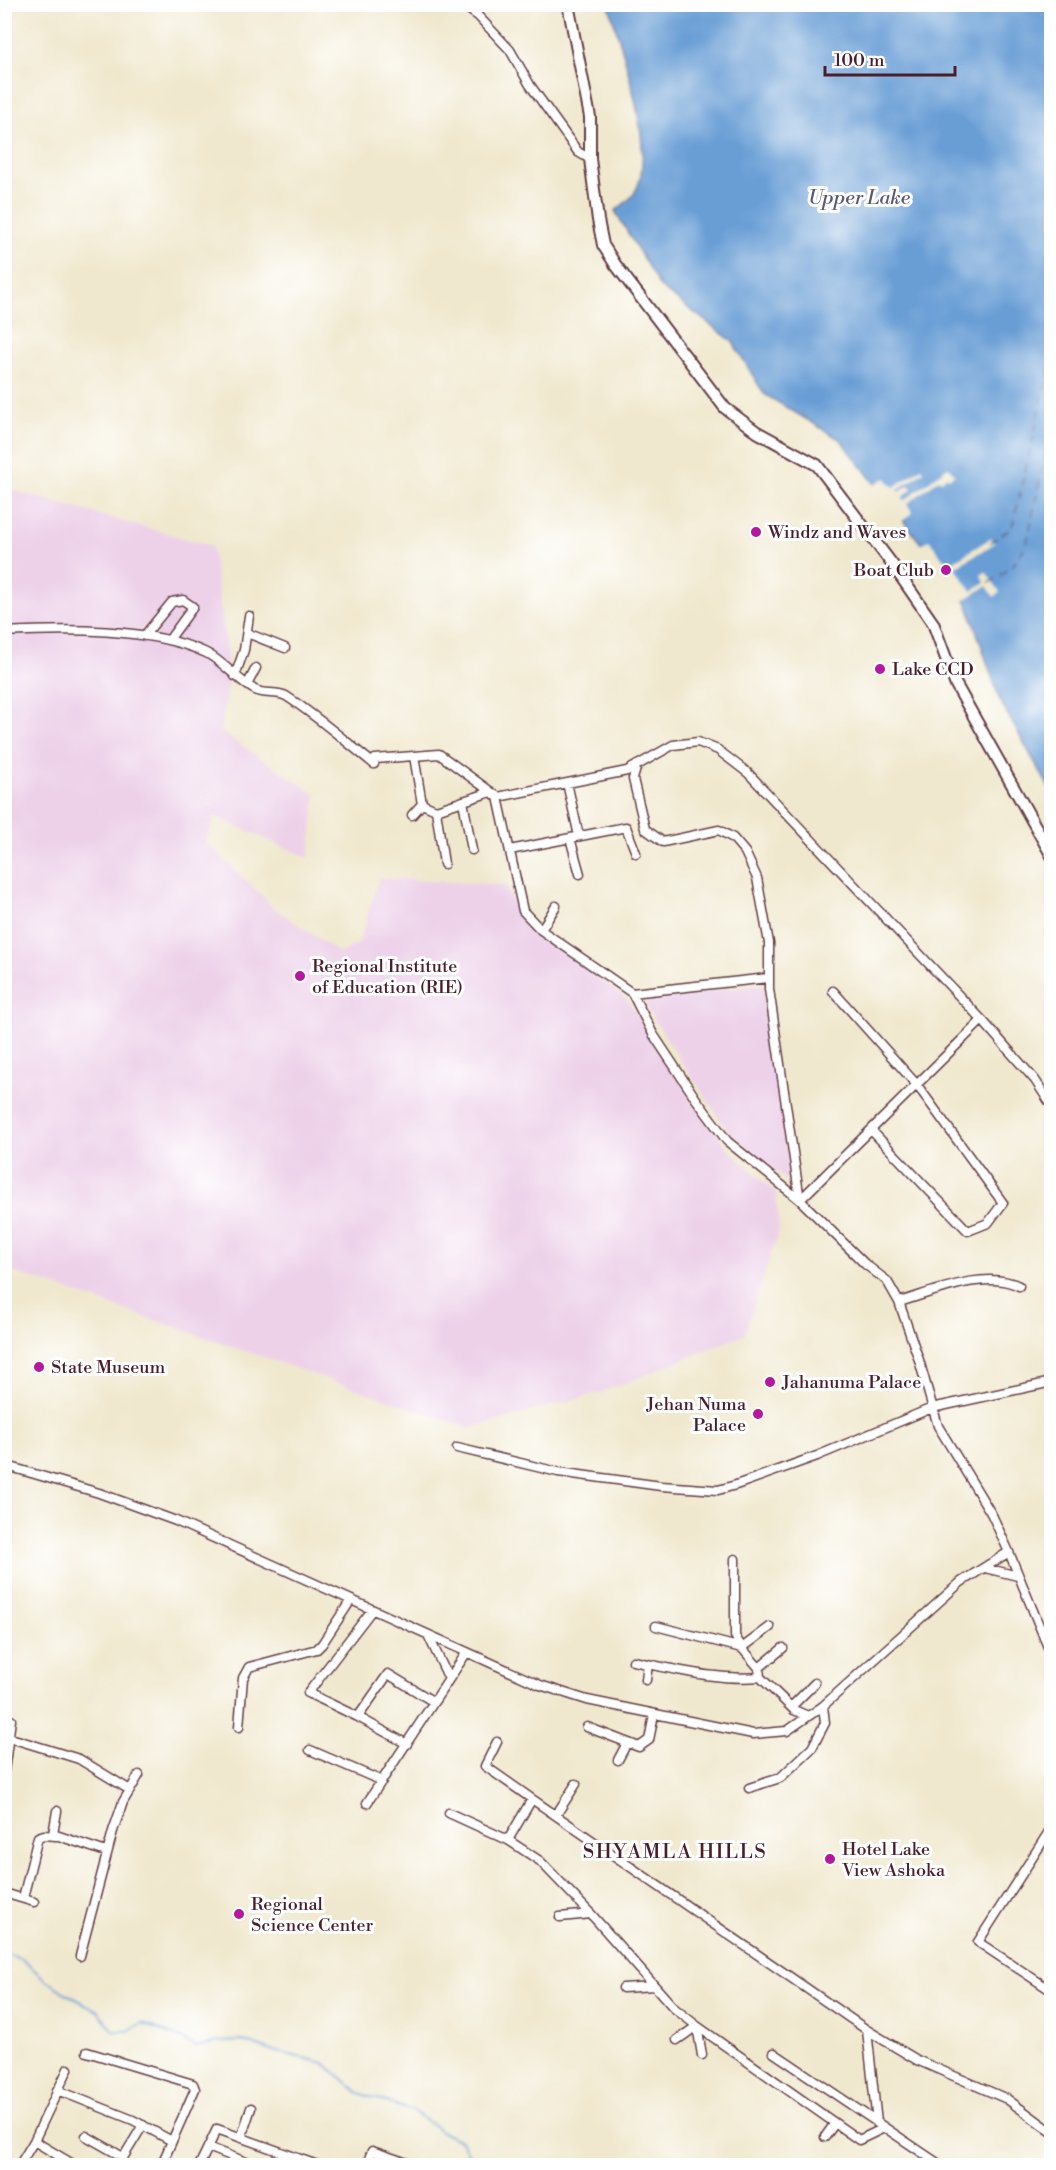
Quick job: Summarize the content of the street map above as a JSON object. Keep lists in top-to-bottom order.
{
  "districts": ["SHYAMLA HILLS"],
  "water": ["Upper Lake"],
  "places": [
    "Windz and Waves",
    "Boat Club",
    "Lake CCD",
    "Regional Institute of Education (RIE)",
    "State Museum",
    "Jahanuma Palace",
    "Jehan Numa Palace",
    "Hotel Lake View Ashoka",
    "Regional Science Center"
  ],
  "scale_bar": "100 m"
}
